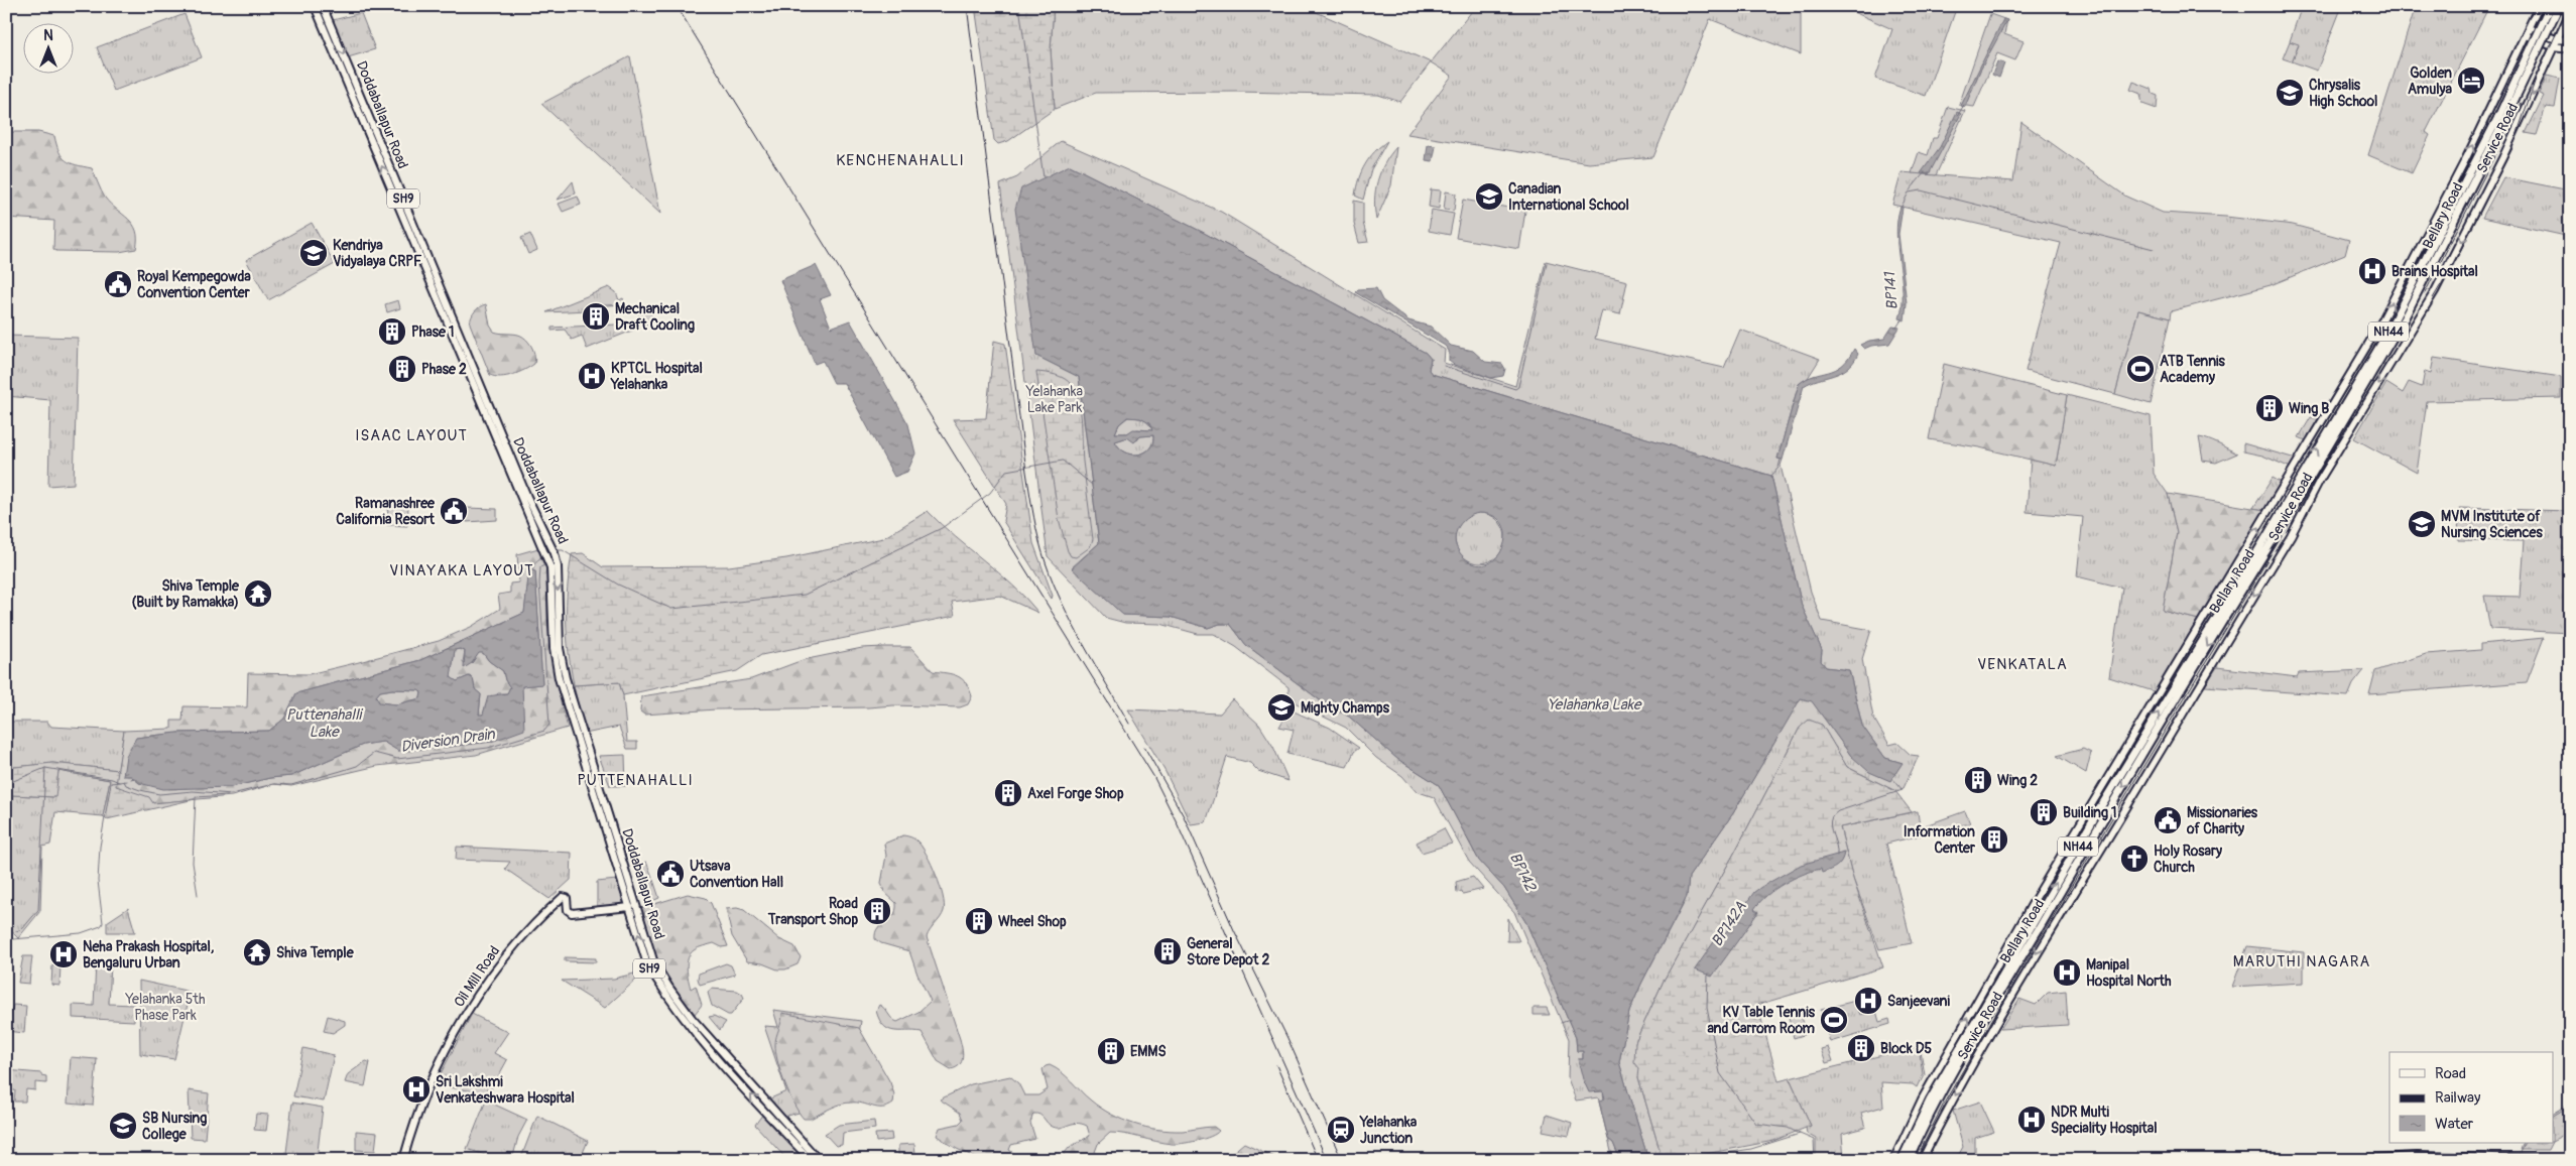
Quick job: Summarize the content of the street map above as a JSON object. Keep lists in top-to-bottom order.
{
  "streets": {
    "highway": ["Bellary Road", "NH44"],
    "main road": [
      "Doddaballapur Road",
      "Service Road",
      "SH9",
      "Oil Mill Road"
    ]
  },
  "crossings": [
    ["Doddaballapur Road", "Oil Mill Road"]
  ],
  "districts": [
    "KENCHENAHALLI",
    "ISAAC LAYOUT",
    "VINAYAKA LAYOUT",
    "VENKATALA",
    "PUTTENAHALLI",
    "MARUTHI NAGARA"
  ],
  "water": [
    "BP141",
    "Yelahanka Lake",
    "Puttenahalli Lake",
    "Diversion Drain",
    "BP142",
    "BP142A"
  ],
  "parks": ["Yelahanka Lake Park", "Yelahanka 5th Phase Park"],
  "places": {
    "hotel": ["Golden Amulya"],
    "school or university": [
      "Chrysalis High School",
      "Canadian International School",
      "Kendriya Vidyalaya CRPF",
      "MVM Institute of Nursing Sciences",
      "Mighty Champs",
      "SB Nursing College"
    ],
    "hospital": [
      "Brains Hospital",
      "KPTCL Hospital Yelahanka",
      "Neha Prakash Hospital, Bengaluru Urban",
      "Manipal Hospital North",
      "Sanjeevani",
      "Sri Lakshmi Venkateshwara Hospital",
      "NDR Multi Speciality Hospital"
    ],
    "public building": [
      "Royal Kempegowda Convention Center",
      "Ramanashree California Resort",
      "Missionaries of Charity",
      "Utsava Convention Hall"
    ],
    "building": [
      "Mechanical Draft Cooling",
      "Phase 1",
      "Phase 2",
      "Wing B",
      "Wing 2",
      "Axel Forge Shop",
      "Building 1",
      "Information Center",
      "Road Transport Shop",
      "Wheel Shop",
      "General Store Depot 2",
      "Block D5",
      "EMMS"
    ],
    "sports": ["ATB Tennis Academy", "KV Table Tennis and Carrom Room"],
    "temple": ["Shiva Temple (Built by Ramakka)", "Shiva Temple"],
    "church": ["Holy Rosary Church"],
    "station": ["Yelahanka Junction"]
  },
  "legend": ["Road", "Railway", "Water"],
  "north": "top"
}
